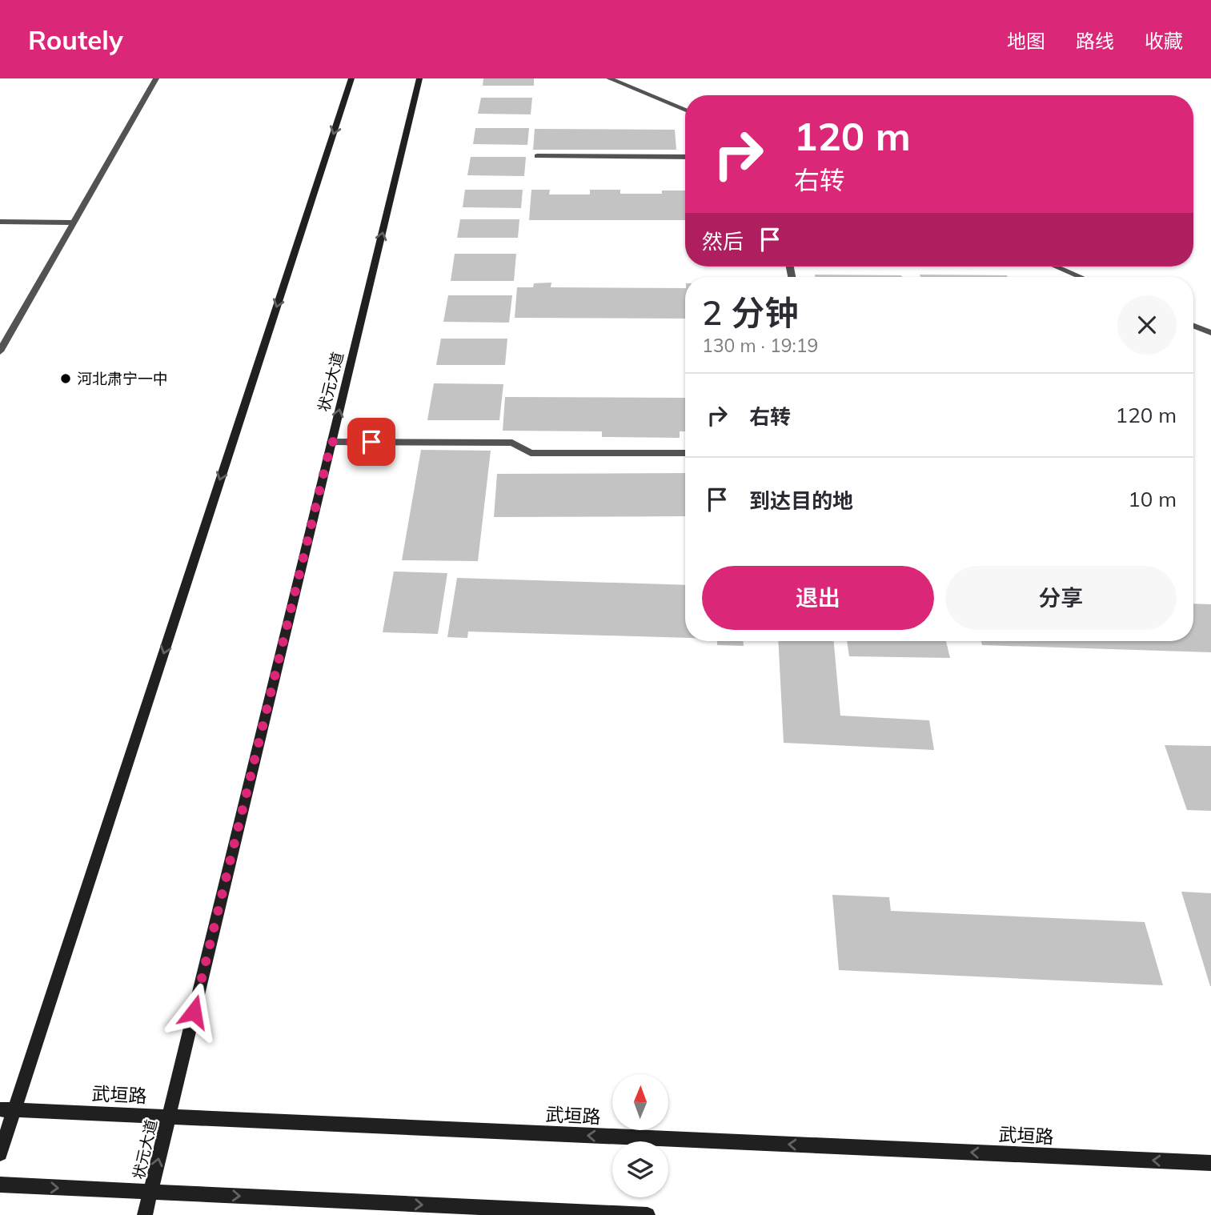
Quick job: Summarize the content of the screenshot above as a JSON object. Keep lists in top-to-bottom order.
{
  "streets": {
    "main road": ["状元大道", "武垣路"]
  },
  "crossings": [
    ["状元大道", "武垣路"]
  ],
  "places": ["河北肃宁一中"],
  "north": "top",
  "page": {
    "header": "Routely",
    "nav": ["地图", "路线", "收藏"],
    "turn": ["120 m", "右转"],
    "then": "然后",
    "heading": ["2 分钟", "130 m · 19:19"],
    "list": [
      {
        "name": "右转",
        "value": "120 m"
      },
      {
        "name": "到达目的地",
        "value": "10 m"
      }
    ],
    "buttons": ["退出", "分享"]
  }
}
